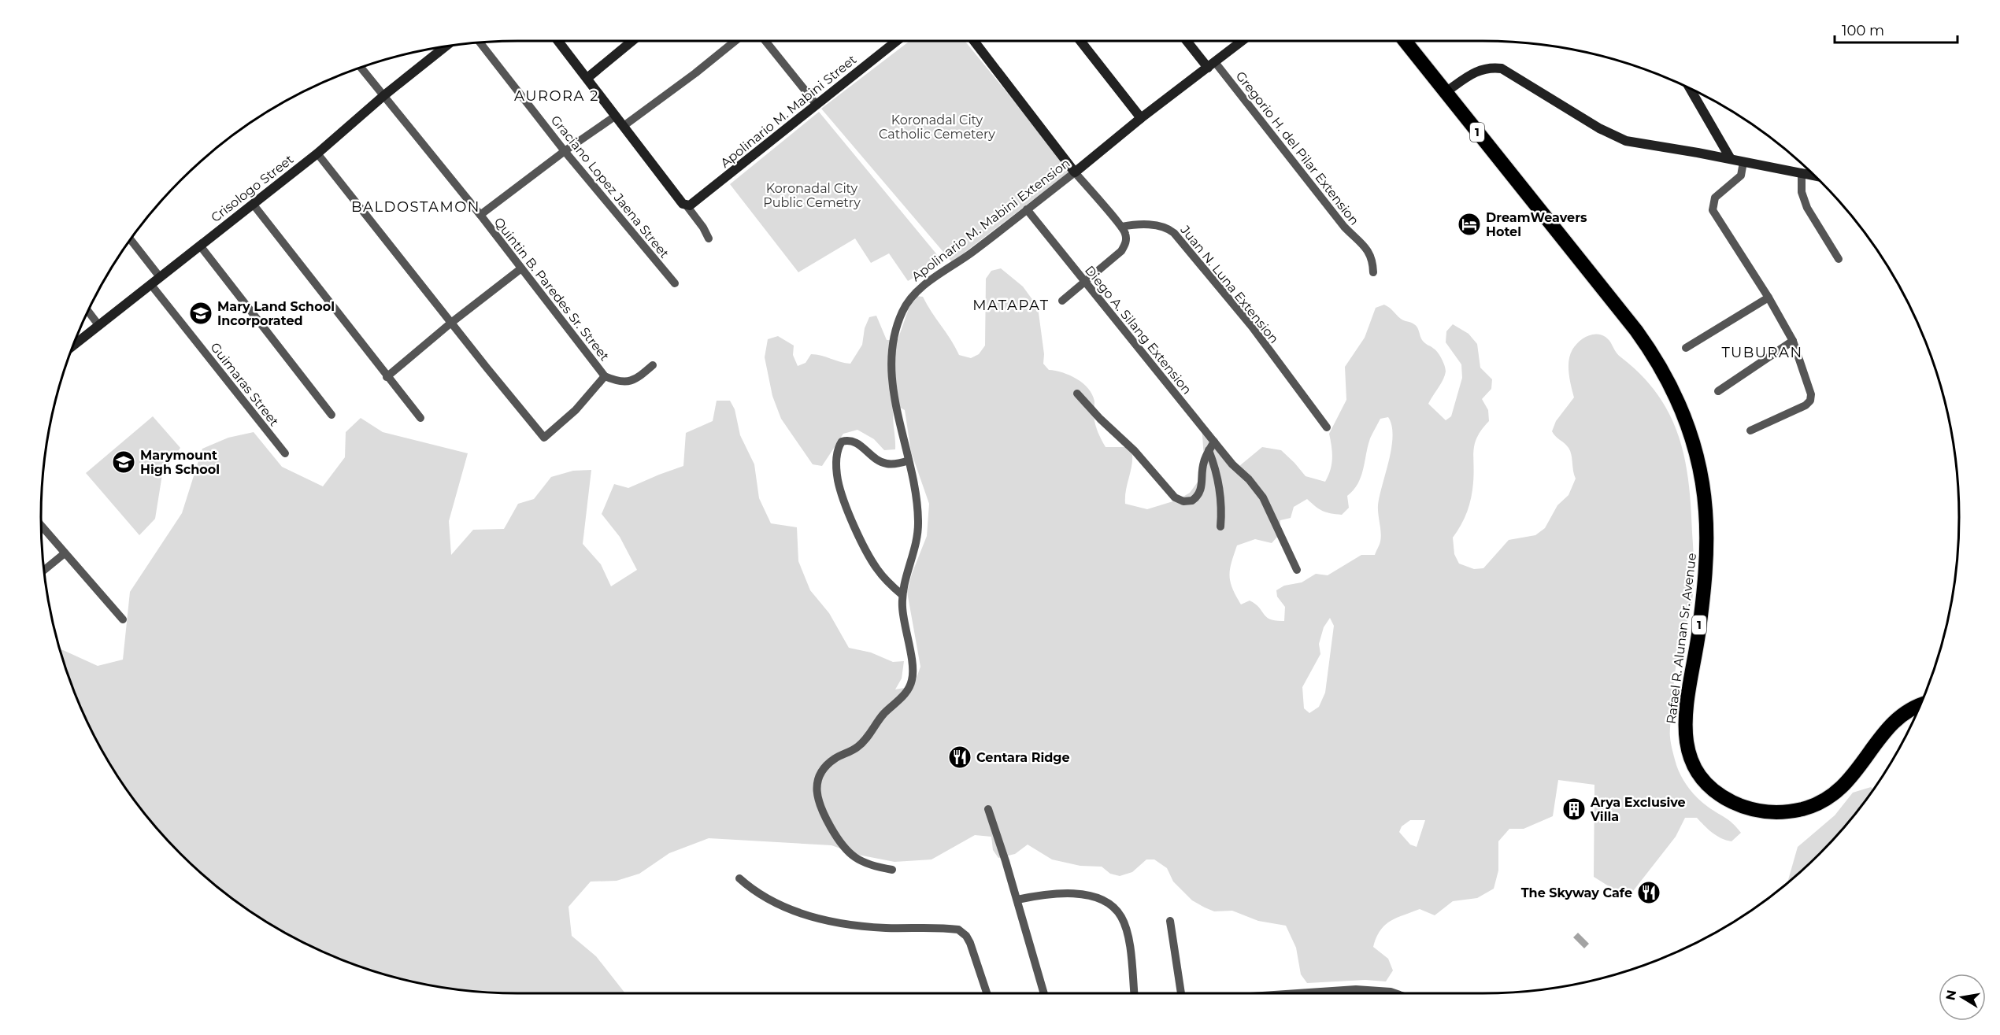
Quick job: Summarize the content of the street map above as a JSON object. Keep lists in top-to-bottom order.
{
  "streets": {
    "highway": ["1", "Rafael R. Alunan Sr. Avenue"],
    "street": [
      "Apolinario M. Mabini Street",
      "Gregorio H. del Pilar Extension",
      "Graciano Lopez Jaena Street",
      "Crisologo Street",
      "Apolinario M. Mabini Extension",
      "Juan N. Luna Extension",
      "Quintin B. Paredes Sr. Street",
      "Diego A. Silang Extension",
      "Guimaras Street"
    ]
  },
  "crossings": [
    ["Gregorio H. del Pilar Extension", "Apolinario M. Mabini Extension"],
    ["Crisologo Street", "Quintin B. Paredes Sr. Street"],
    ["Crisologo Street", "Guimaras Street"],
    ["Apolinario M. Mabini Extension", "Diego A. Silang Extension"]
  ],
  "districts": [
    "AURORA 2",
    "BALDOSTAMON",
    "MATAPAT",
    "TUBURAN"
  ],
  "parks": ["Koronadal City Catholic Cemetery", "Koronadal City Public Cemetry"],
  "places": {
    "hotel": ["DreamWeavers Hotel"],
    "school or university": ["Mary Land School Incorporated", "Marymount High School"],
    "restaurant": ["Centara Ridge", "The Skyway Cafe"],
    "building": ["Arya Exclusive Villa"]
  },
  "scale_bar": "100 m",
  "north": "left"
}
